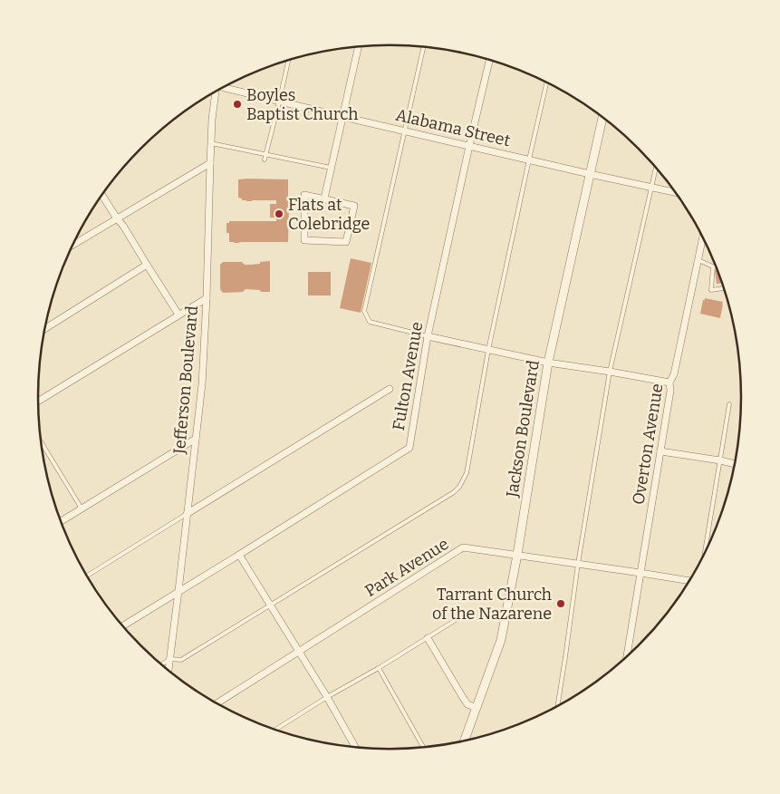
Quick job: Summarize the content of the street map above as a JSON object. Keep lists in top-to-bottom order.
{
  "streets": {
    "street": [
      "Alabama Street",
      "Fulton Avenue",
      "Jefferson Boulevard",
      "Jackson Boulevard",
      "Overton Avenue",
      "Park Avenue"
    ]
  },
  "crossings": [
    ["Alabama Street", "Fulton Avenue"],
    ["Alabama Street", "Jackson Boulevard"],
    ["Fulton Avenue", "Jefferson Boulevard"],
    ["Jackson Boulevard", "Park Avenue"],
    ["Overton Avenue", "Park Avenue"]
  ],
  "places": ["Boyles Baptist Church", "Flats at Colebridge", "Tarrant Church of the Nazarene"]
}
